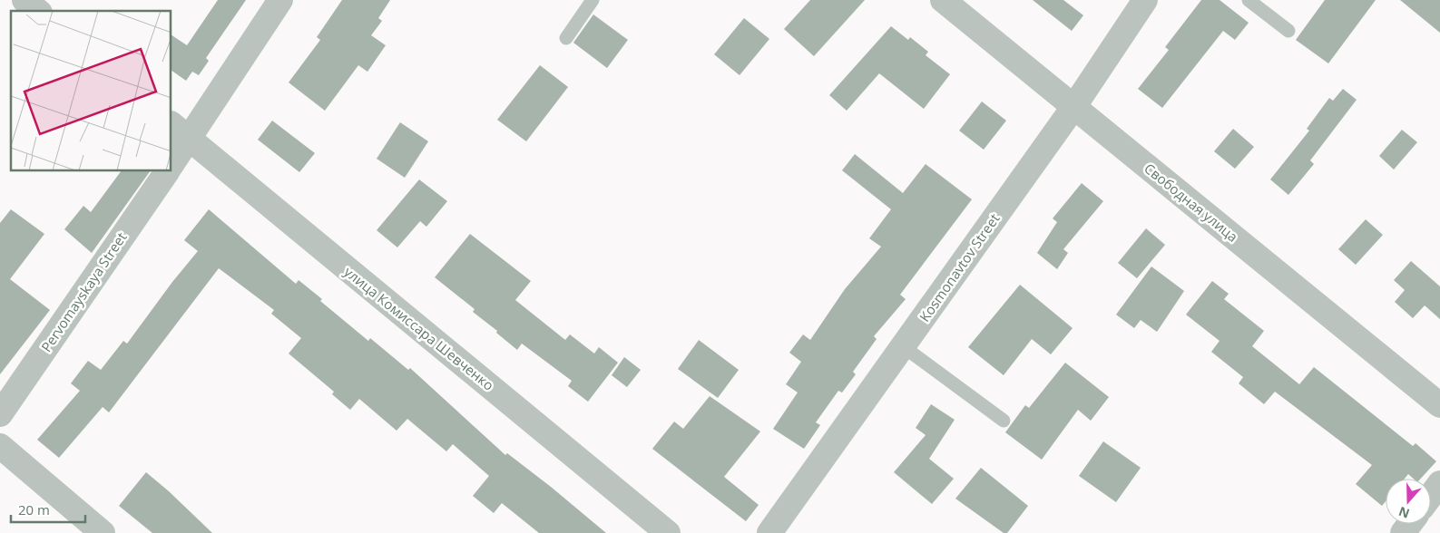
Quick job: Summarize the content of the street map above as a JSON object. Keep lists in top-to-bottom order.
{
  "streets": {
    "street": [
      "Свободная улица",
      "Kosmonavtov Street",
      "Pervomayskaya Street",
      "улица Комиссара Шевченко"
    ]
  },
  "crossings": [
    ["Свободная улица", "Kosmonavtov Street"]
  ],
  "scale_bar": "20 m",
  "north": "bottom"
}
